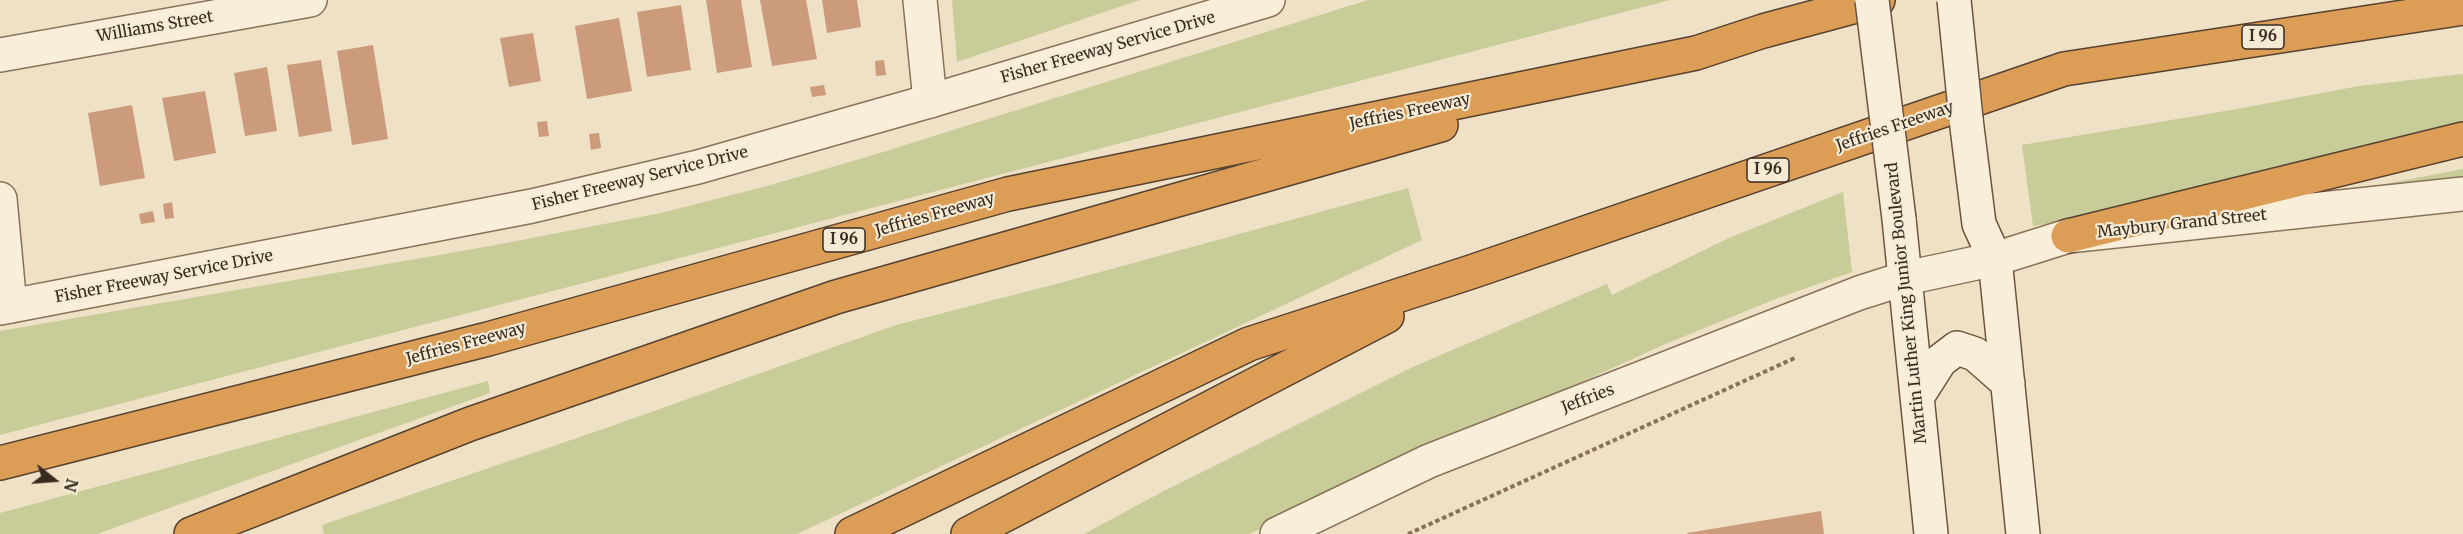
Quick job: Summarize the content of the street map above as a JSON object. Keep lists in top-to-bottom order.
{
  "streets": {
    "highway": ["I 96", "Jeffries Freeway"],
    "street": [
      "Williams Street",
      "Fisher Freeway Service Drive",
      "Maybury Grand Street",
      "Martin Luther King Junior Boulevard",
      "Jeffries"
    ]
  },
  "crossings": [
    ["Maybury Grand Street", "Martin Luther King Junior Boulevard"],
    ["Maybury Grand Street", "Jeffries"],
    ["Martin Luther King Junior Boulevard", "Jeffries"]
  ],
  "north": "right"
}
